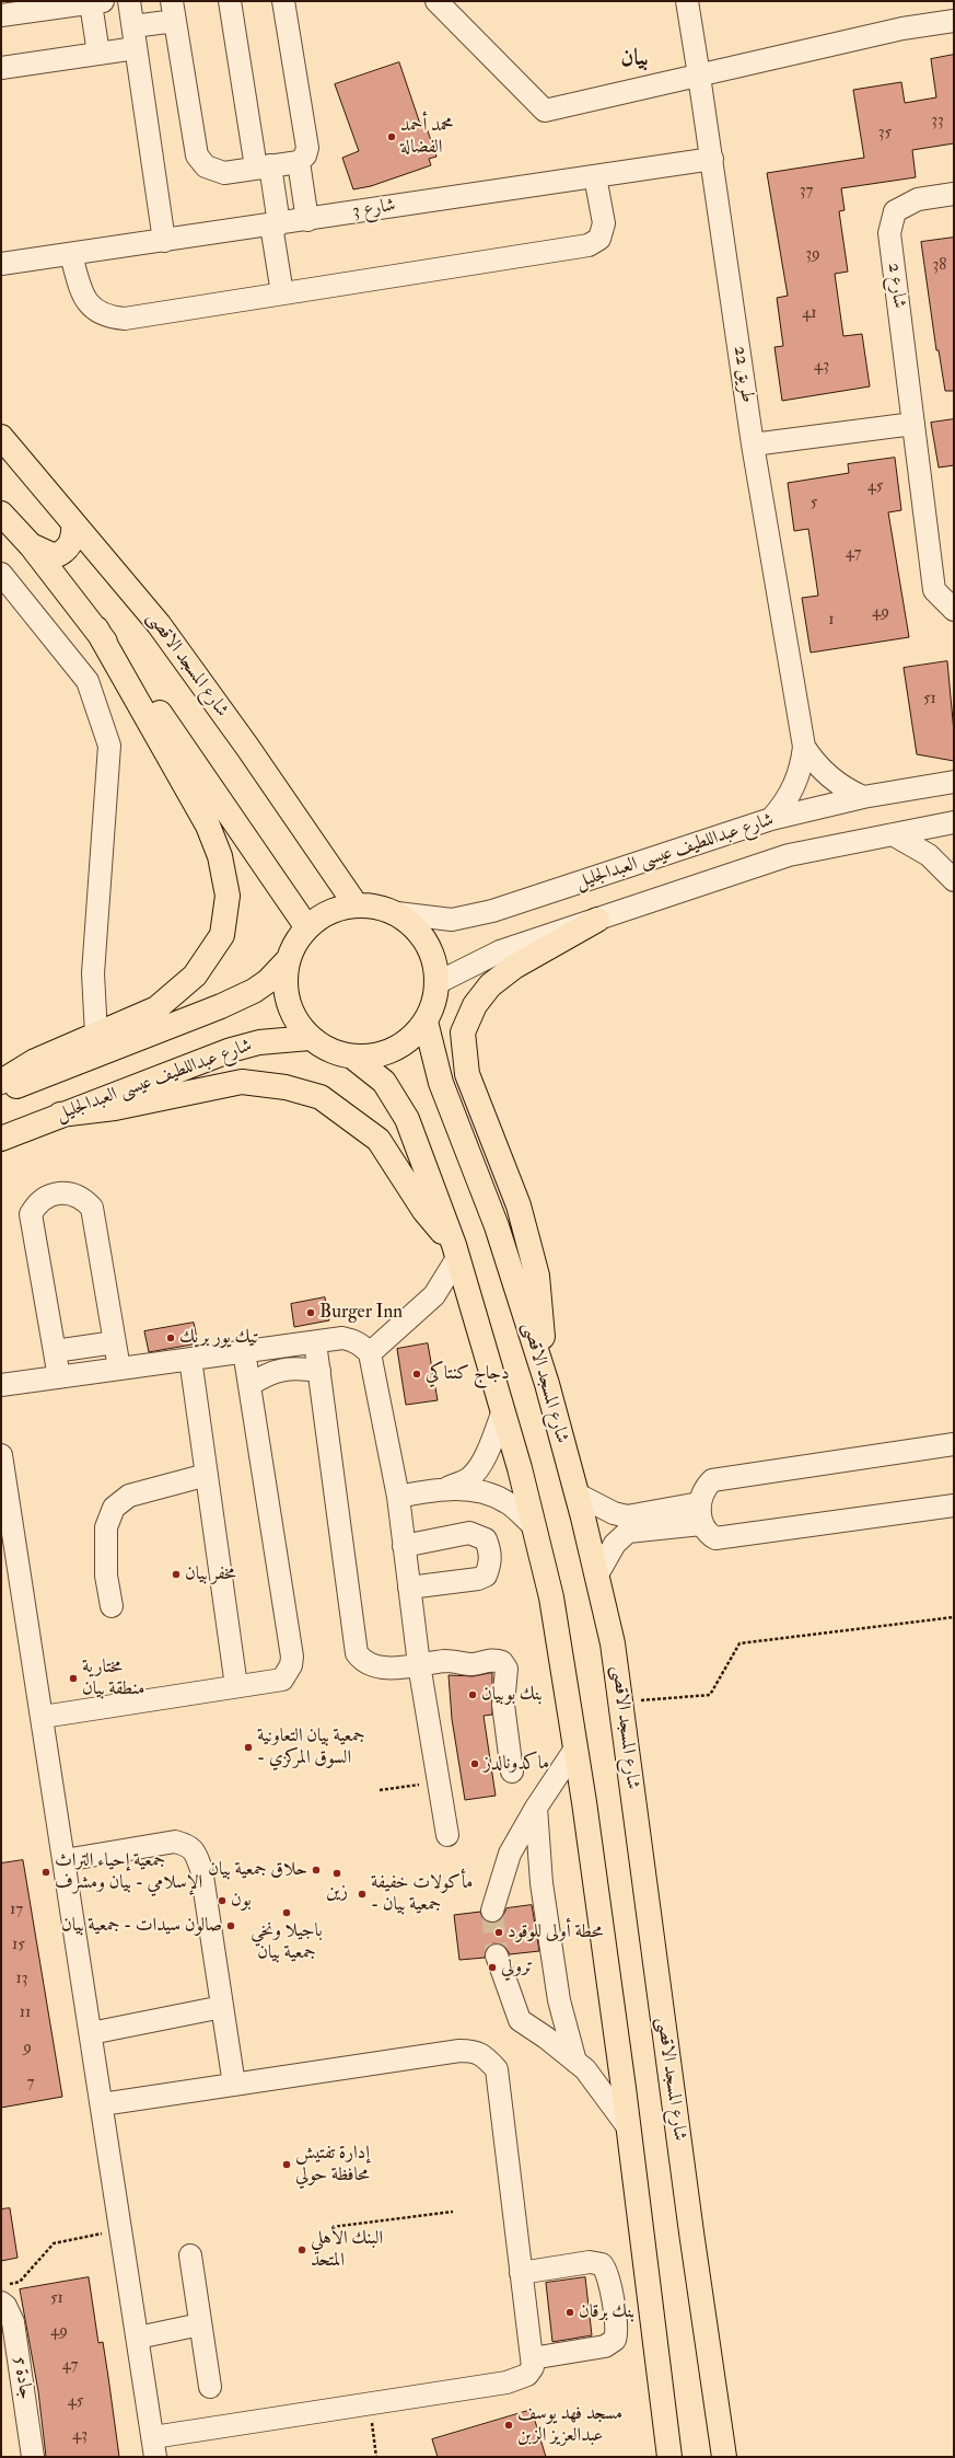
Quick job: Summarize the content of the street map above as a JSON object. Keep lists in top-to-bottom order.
{
  "streets": {
    "main road": ["شارع المسجد الاقصى", "شارع عبداللطيف عيسى العبدالجليل"],
    "street": [
      "شارع 3",
      "شارع 2",
      "طريق 22",
      "جادة 5"
    ]
  },
  "crossings": [
    ["شارع 3", "طريق 22"],
    ["طريق 22", "شارع عبداللطيف عيسى العبدالجليل"],
    ["شارع المسجد الاقصى", "شارع عبداللطيف عيسى العبدالجليل"]
  ],
  "districts": ["بيان"],
  "places": [
    "محمد أحمد الفضالة",
    "Burger Inn",
    "تيك يور بريك",
    "دجاج كنتاكي",
    "مخفر بيان",
    "مختارية منطقة بيان",
    "بنك بوبيان",
    "جمعية بيان التعاونية - السوق المركزي",
    "ماكدونالدز",
    "حلاق جمعية بيان",
    "جمعية إحياء التراث الإسلامي - بيان ومشرف",
    "زين",
    "مأكولات خفيفة - جمعية بيان",
    "بون",
    "باجيلا ونخي جمعية بيان",
    "صالون سيدات - جمعية بيان",
    "محطة أولى للوقود",
    "ترولي",
    "إدارة تفتيش محافظة حولي",
    "البنك الأهلي المتحد",
    "بنك برقان",
    "مسجد فهد يوسف عبدالعزيز الزبن"
  ],
  "house_numbers": [
    "33",
    "35",
    "37",
    "39",
    "38",
    "41",
    "43",
    "45",
    "5",
    "47",
    "49",
    "1",
    "51",
    "17",
    "15",
    "13",
    "11",
    "9",
    "7",
    "51",
    "49",
    "47",
    "45",
    "43"
  ]
}
